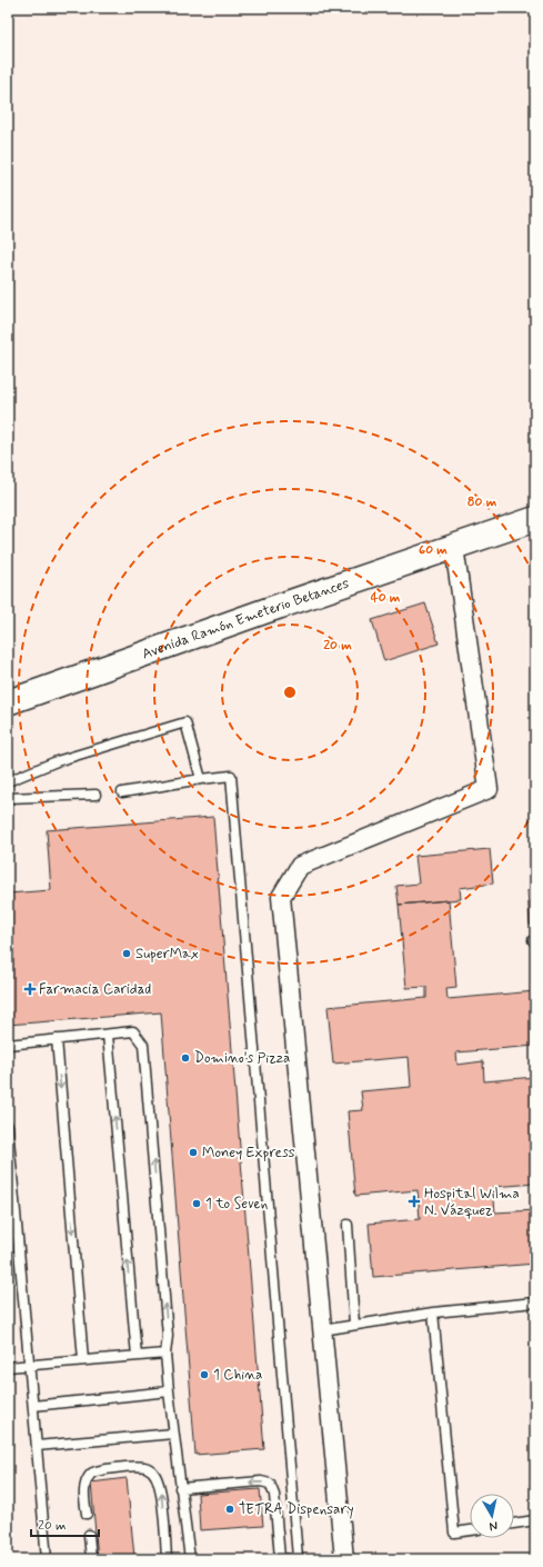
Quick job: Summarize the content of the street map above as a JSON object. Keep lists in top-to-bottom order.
{
  "streets": {
    "street": ["Avenida Ramón Emeterio Betances"]
  },
  "places": {
    "other": [
      "SuperMax",
      "Domino's Pizza",
      "Money Express",
      "1 to Seven",
      "1 China",
      "TETRA Dispensary"
    ],
    "health": ["Farmacia Caridad", "Hospital Wilma N. Vázquez"]
  },
  "scale_bar": "20 m",
  "north": "bottom",
  "rings": [
    "80 m",
    "60 m",
    "40 m",
    "20 m"
  ]
}
